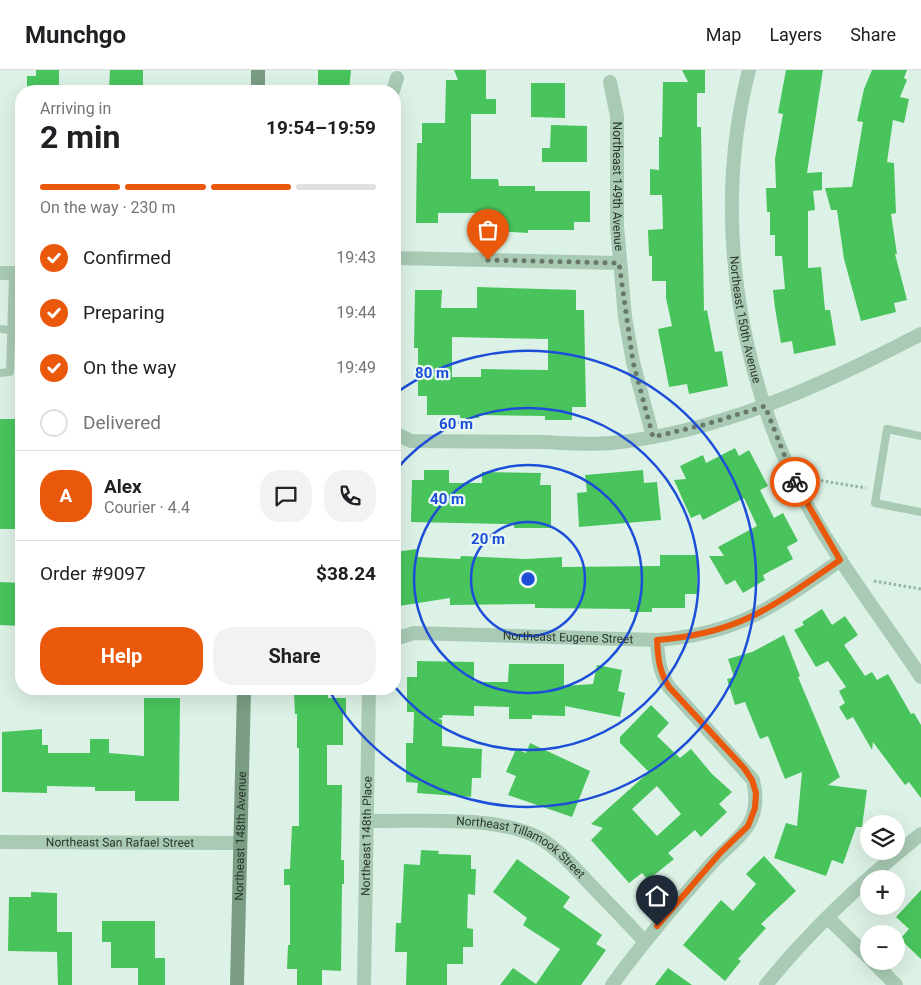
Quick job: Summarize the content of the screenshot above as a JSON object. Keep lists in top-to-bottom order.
{
  "streets": {
    "main road": ["Northeast 148th Avenue"],
    "street": [
      "Northeast 149th Avenue",
      "Northeast 150th Avenue",
      "Northeast Eugene Street",
      "Northeast 148th Place",
      "Northeast San Rafael Street",
      "Northeast Tillamook Street"
    ]
  },
  "crossings": [
    ["Northeast 150th Avenue", "Northeast Eugene Street"],
    ["Northeast 148th Avenue", "Northeast San Rafael Street"],
    ["Northeast 148th Place", "Northeast Tillamook Street"]
  ],
  "page": {
    "header": "Munchgo",
    "nav": ["Map", "Layers", "Share"],
    "heading": ["2 min", "Arriving in", "19:54–19:59"],
    "panel": [
      "Alex",
      "Courier · 4.4",
      "Order #9097",
      "$38.24"
    ],
    "bar": "On the way · 230 m",
    "list": [
      ["Confirmed", "19:43"],
      ["Preparing", "19:44"],
      ["On the way", "19:49"],
      "Delivered"
    ],
    "round": "A",
    "buttons": ["Help", "Share"],
    "map_buttons": ["+", "−"]
  },
  "rings": [
    "80 m",
    "60 m",
    "40 m",
    "20 m"
  ]
}
